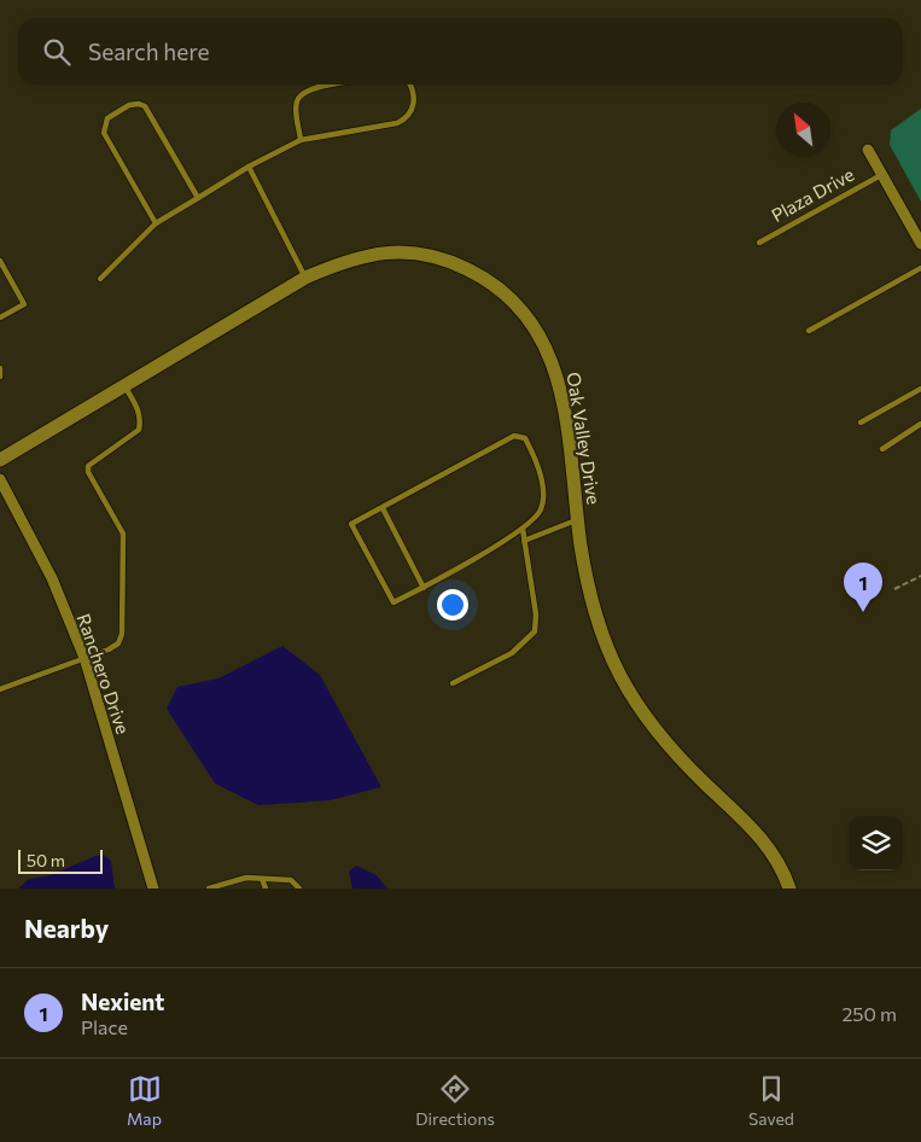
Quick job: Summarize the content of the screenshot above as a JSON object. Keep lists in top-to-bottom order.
{
  "streets": {
    "street": ["Plaza Drive", "Oak Valley Drive", "Ranchero Drive"]
  },
  "scale_bar": "50 m",
  "north": "top left",
  "page": {
    "search": "Search here",
    "pins": "1",
    "scale": "50 m",
    "heading": "Nearby",
    "list": [
      {
        "mark": "1",
        "name": "Nexient",
        "note": "Place",
        "value": "250 m"
      }
    ],
    "nav": ["Map", "Directions", "Saved"]
  }
}
